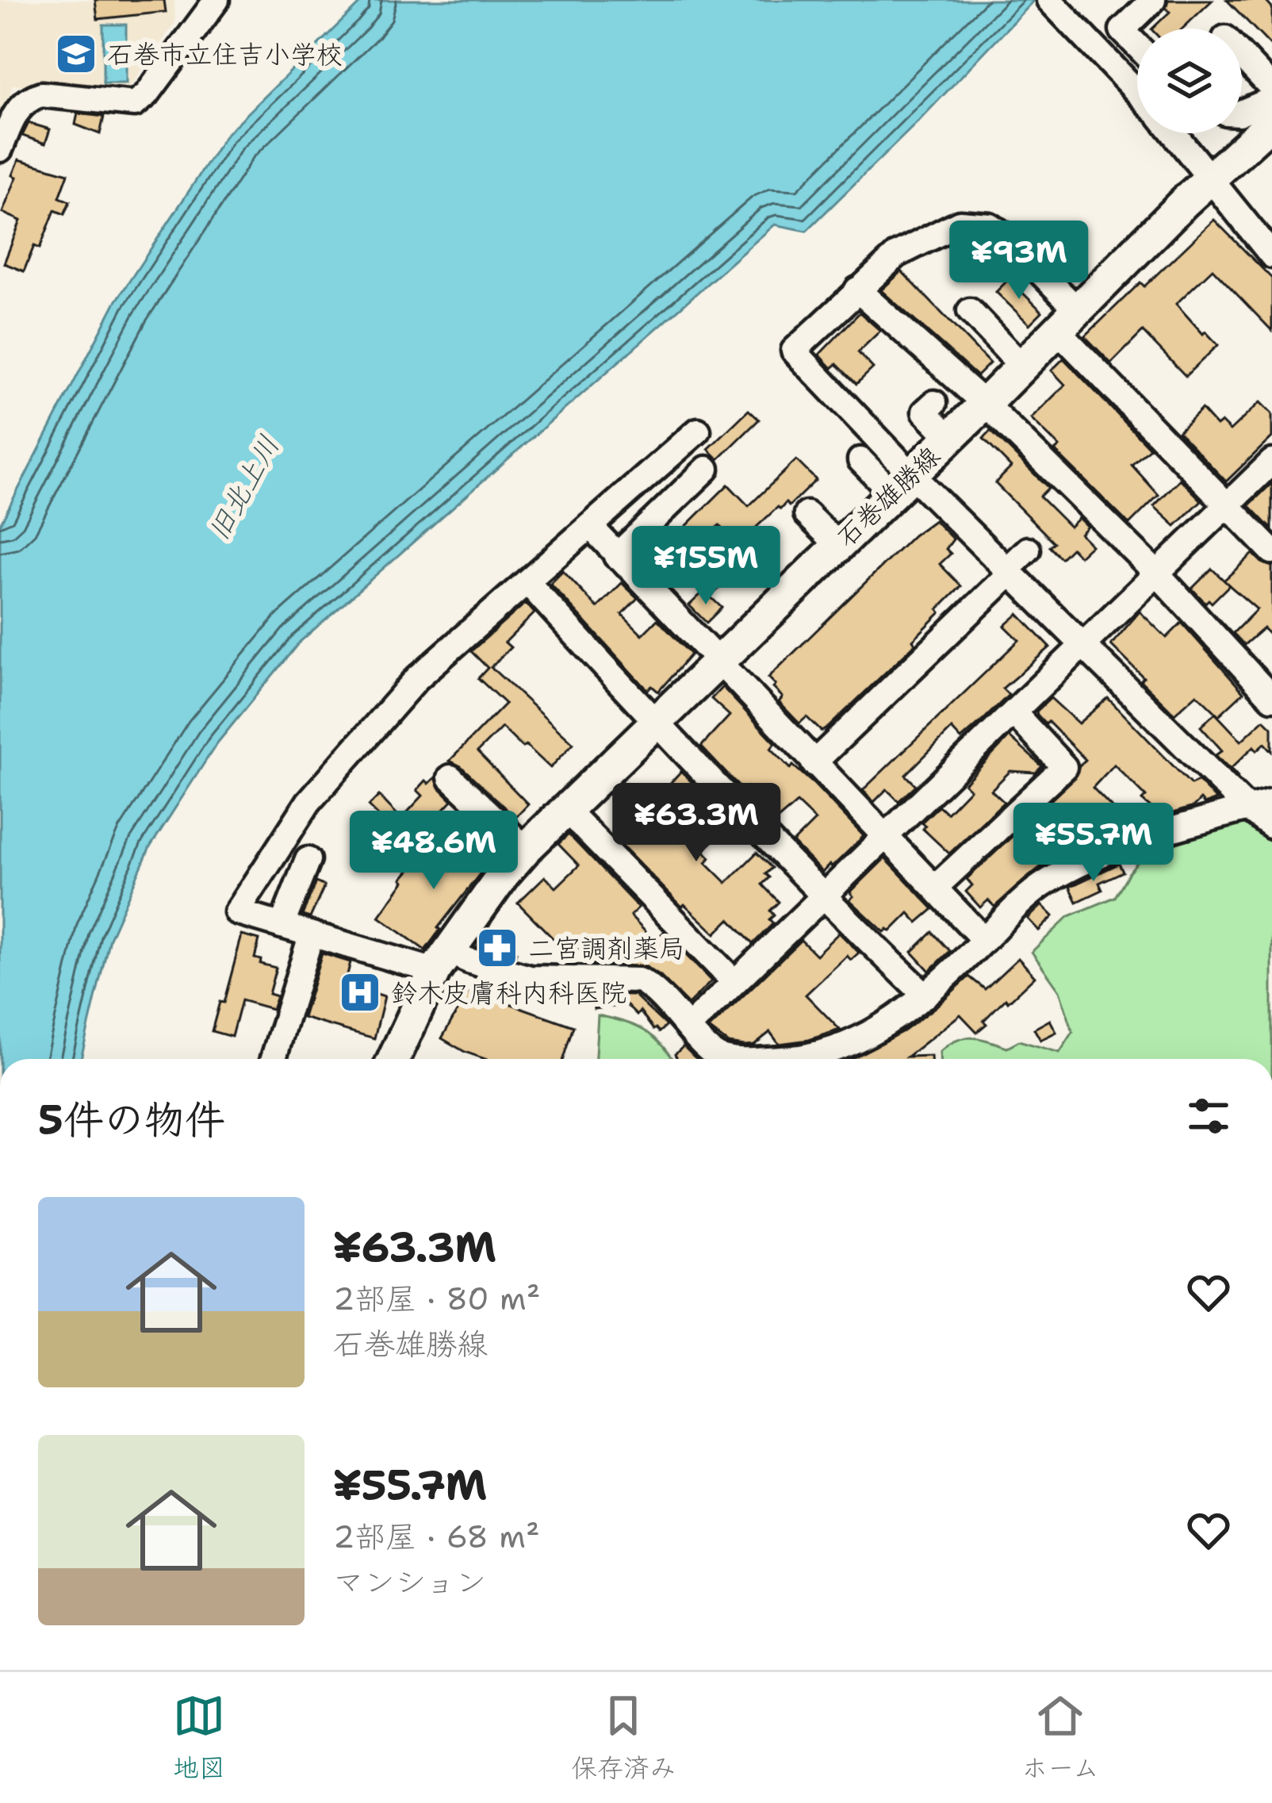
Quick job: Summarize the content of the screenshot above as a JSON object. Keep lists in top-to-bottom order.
{
  "streets": {
    "main road": ["石巻雄勝線"]
  },
  "water": ["旧北上川"],
  "places": {
    "school or university": ["石巻市立住吉小学校"],
    "pharmacy": ["二宮調剤薬局"],
    "hospital": ["鈴木皮膚科内科医院"]
  },
  "page": {
    "price": [
      "¥93M",
      "¥155M",
      "¥63.3M",
      "¥55.7M",
      "¥48.6M"
    ],
    "heading": "5件の物件",
    "list": [
      {
        "name": "¥63.3M",
        "note": "2部屋 · 80 m² · 石巻雄勝線"
      },
      {
        "name": "¥55.7M",
        "note": "2部屋 · 68 m² · マンション"
      }
    ],
    "tabs": ["地図", "保存済み", "ホーム"]
  }
}
